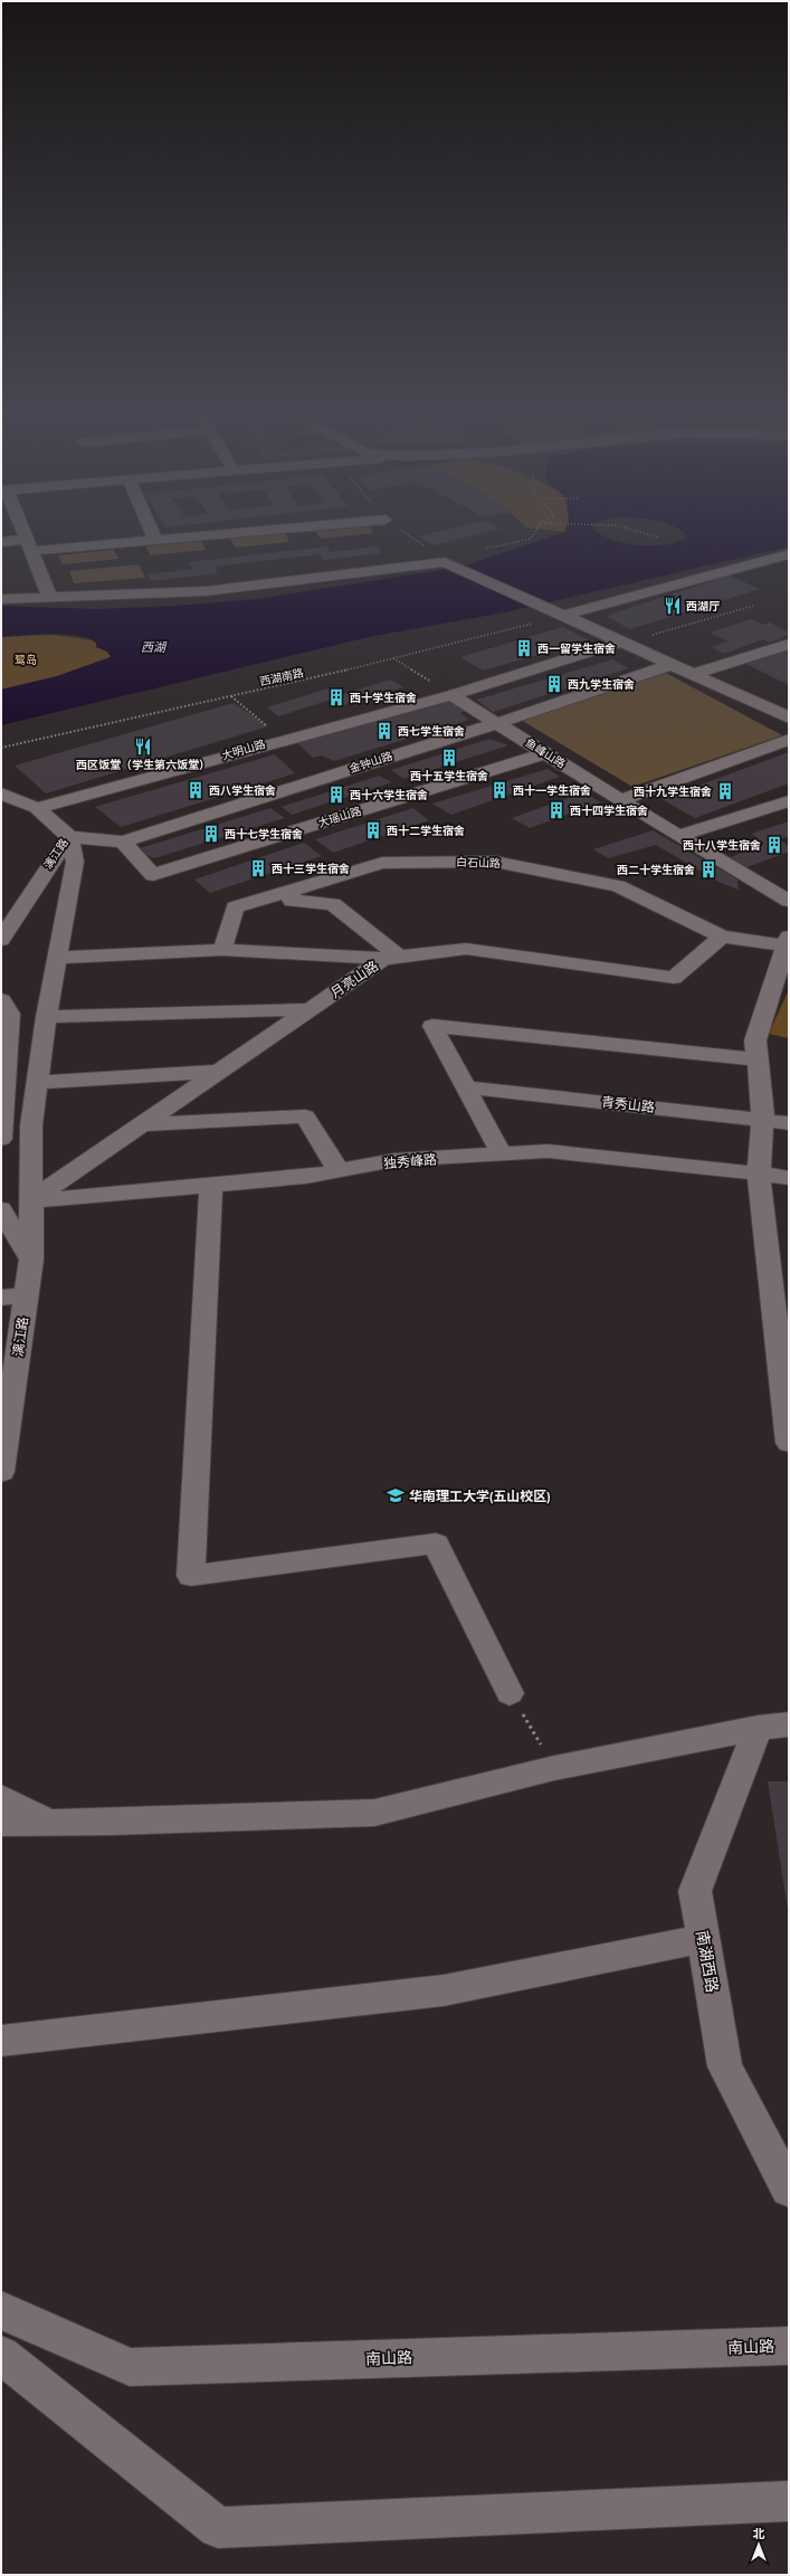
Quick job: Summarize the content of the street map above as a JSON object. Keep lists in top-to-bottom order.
{
  "streets": {
    "street": [
      "大明山路",
      "鱼峰山路",
      "金钟山路",
      "大瑶山路",
      "漓江路",
      "白石山路",
      "月亮山路",
      "青秀山路",
      "独秀峰路",
      "南湖西路",
      "南山路"
    ],
    "path": ["西湖南路"]
  },
  "crossings": [
    ["大明山路", "鱼峰山路"],
    ["大明山路", "漓江路"],
    ["鱼峰山路", "金钟山路"],
    ["鱼峰山路", "大瑶山路"],
    ["金钟山路", "大瑶山路"],
    ["金钟山路", "漓江路"],
    ["漓江路", "月亮山路"],
    ["漓江路", "独秀峰路"],
    ["白石山路", "月亮山路"],
    ["月亮山路", "独秀峰路"]
  ],
  "water": ["西湖"],
  "parks": ["鹭岛"],
  "places": {
    "restaurant": ["西湖厅", "西区饭堂（学生第六饭堂）"],
    "building": [
      "西一留学生宿舍",
      "西九学生宿舍",
      "西十学生宿舍",
      "西七学生宿舍",
      "西十五学生宿舍",
      "西八学生宿舍",
      "西十一学生宿舍",
      "西十九学生宿舍",
      "西十六学生宿舍",
      "西十四学生宿舍",
      "西十二学生宿舍",
      "西十七学生宿舍",
      "西十八学生宿舍",
      "西十三学生宿舍",
      "西二十学生宿舍"
    ],
    "school or university": ["华南理工大学(五山校区)"]
  },
  "north": "top"
}
